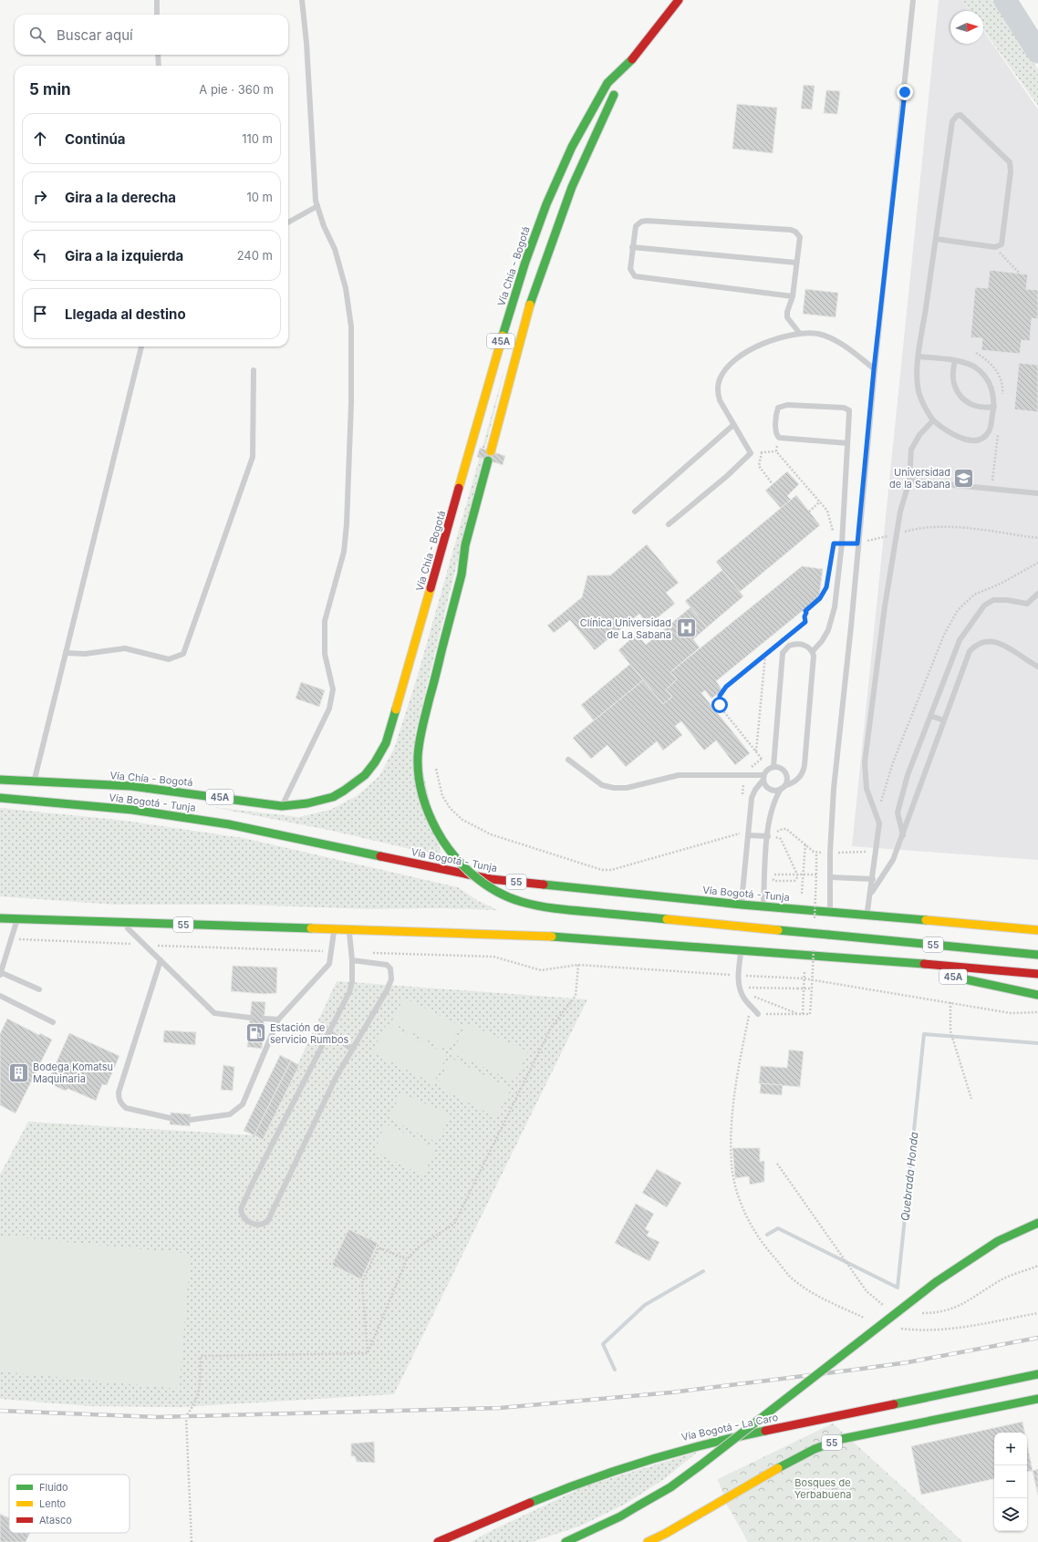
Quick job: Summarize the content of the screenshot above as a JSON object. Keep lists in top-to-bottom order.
{
  "streets": {
    "main road": [
      "Vía Chía - Bogotá",
      "45A",
      "Vía Bogotá - Tunja",
      "55",
      "Vía Bogotá - La Caro"
    ]
  },
  "crossings": [
    ["45A", "55"]
  ],
  "water": ["Quebrada Honda"],
  "parks": ["Bosques de Yerbabuena"],
  "places": {
    "school or university": ["Universidad de la Sabana"],
    "hospital": ["Clínica Universidad de La Sabana"],
    "fuel station": ["Estación de servicio Rumbos"],
    "building": ["Bodega Komatsu Maquinaria"]
  },
  "legend": ["Fluido", "Lento", "Atasco"],
  "north": "right",
  "page": {
    "search": "Buscar aquí",
    "heading": ["5 min", "A pie · 360 m"],
    "list": [
      ["Continúa", "110 m"],
      ["Gira a la derecha", "10 m"],
      ["Gira a la izquierda", "240 m"],
      "Llegada al destino"
    ],
    "map_buttons": ["+", "−"]
  }
}
